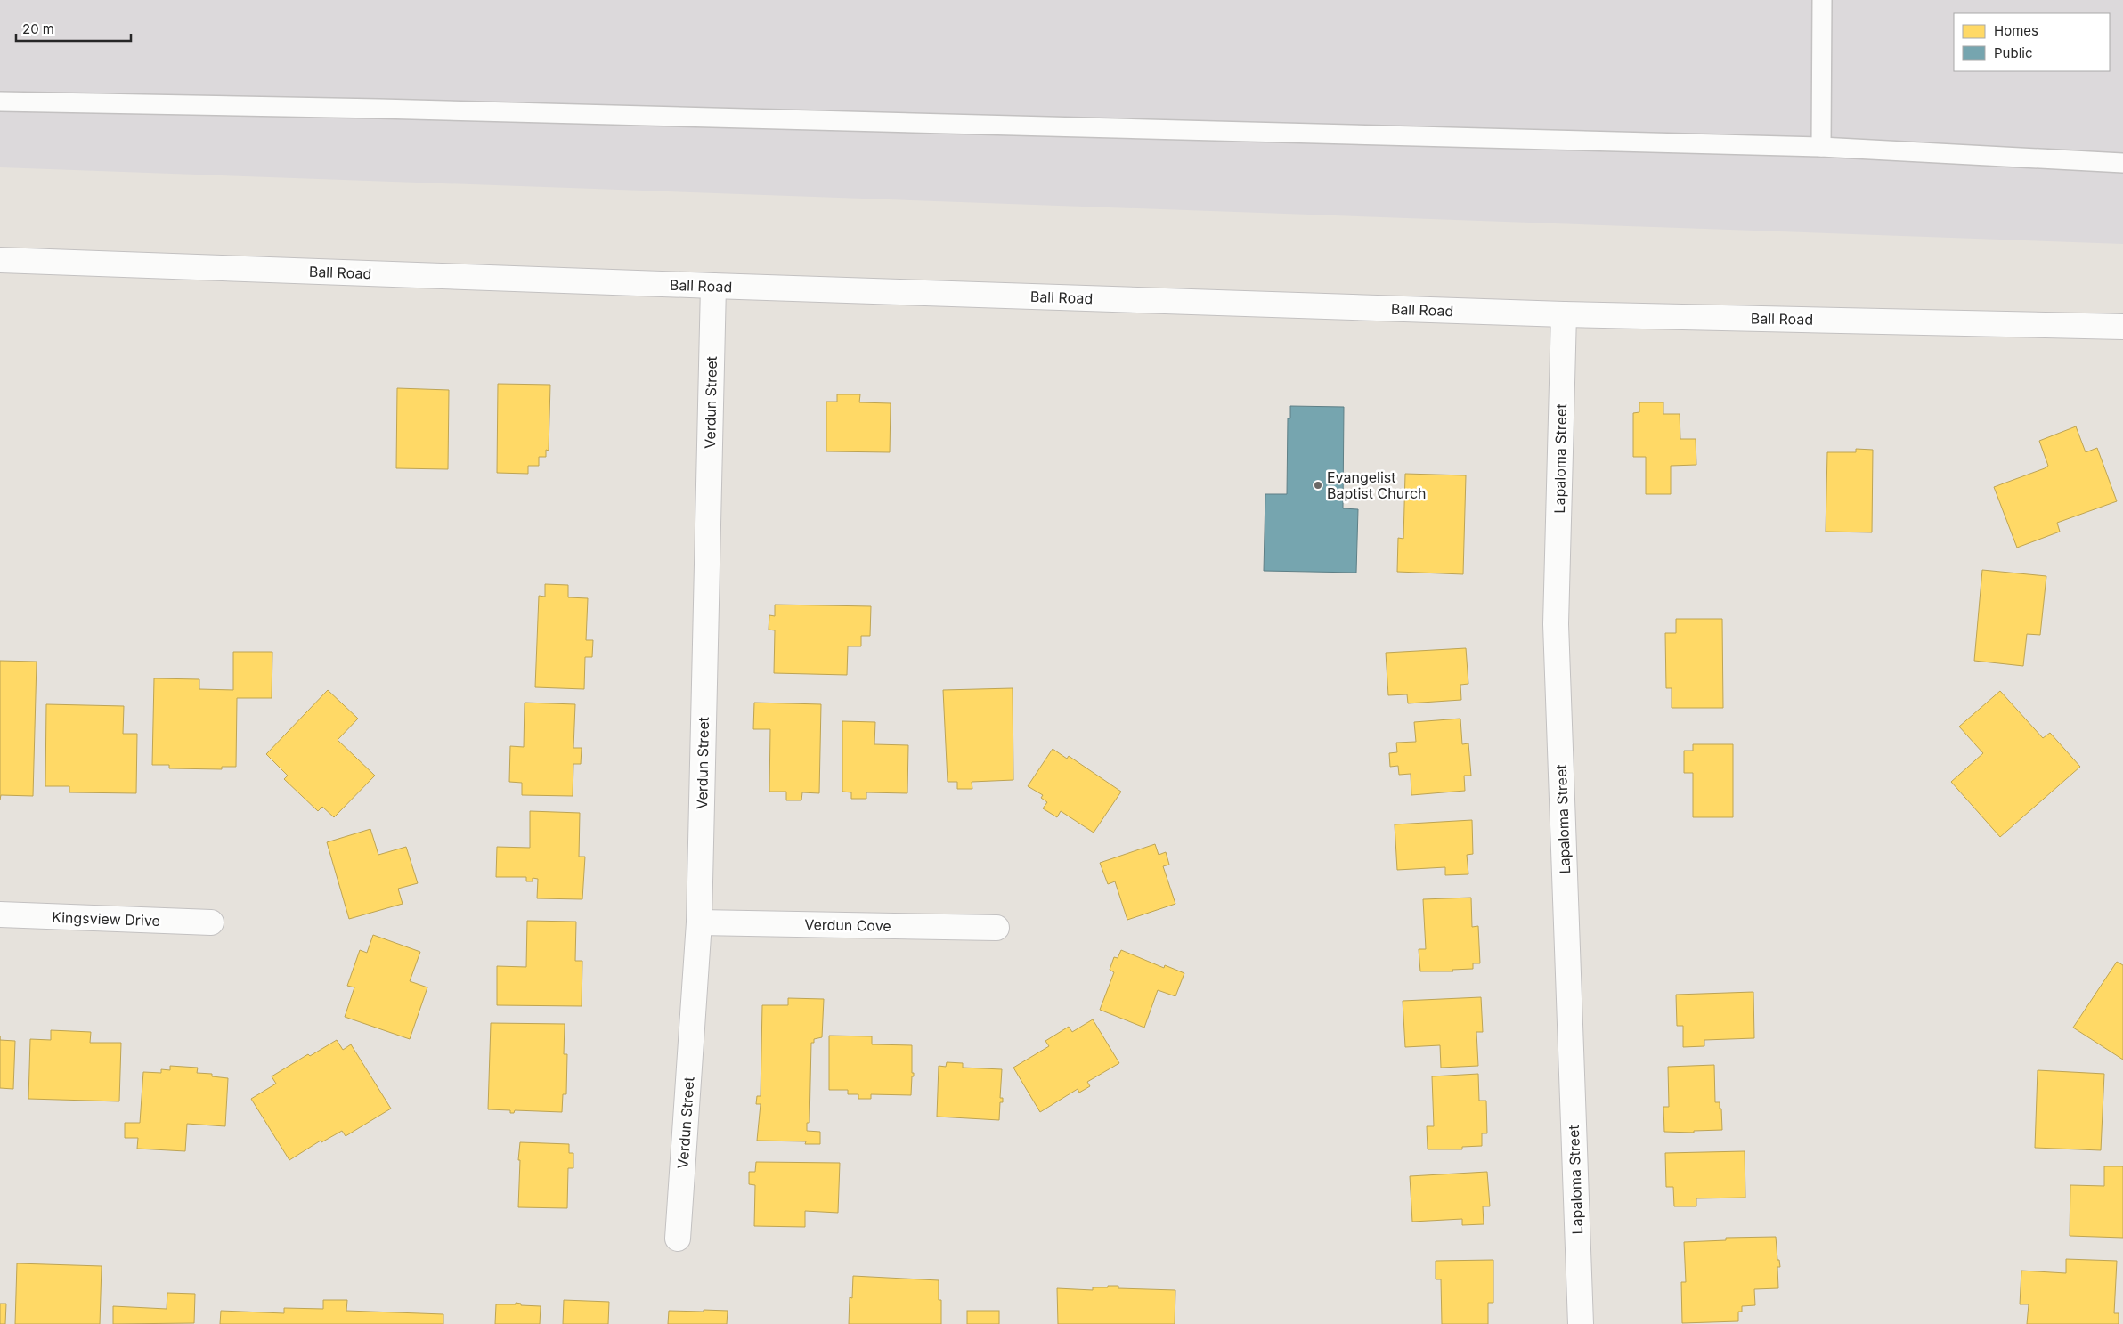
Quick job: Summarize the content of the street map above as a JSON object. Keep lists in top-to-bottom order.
{
  "streets": {
    "street": [
      "Ball Road",
      "Verdun Street",
      "Lapaloma Street",
      "Kingsview Drive",
      "Verdun Cove"
    ]
  },
  "crossings": [
    ["Ball Road", "Verdun Street"],
    ["Ball Road", "Lapaloma Street"],
    ["Verdun Street", "Verdun Cove"]
  ],
  "places": ["Evangelist Baptist Church"],
  "legend": ["Homes", "Public"],
  "scale_bar": "20 m"
}
